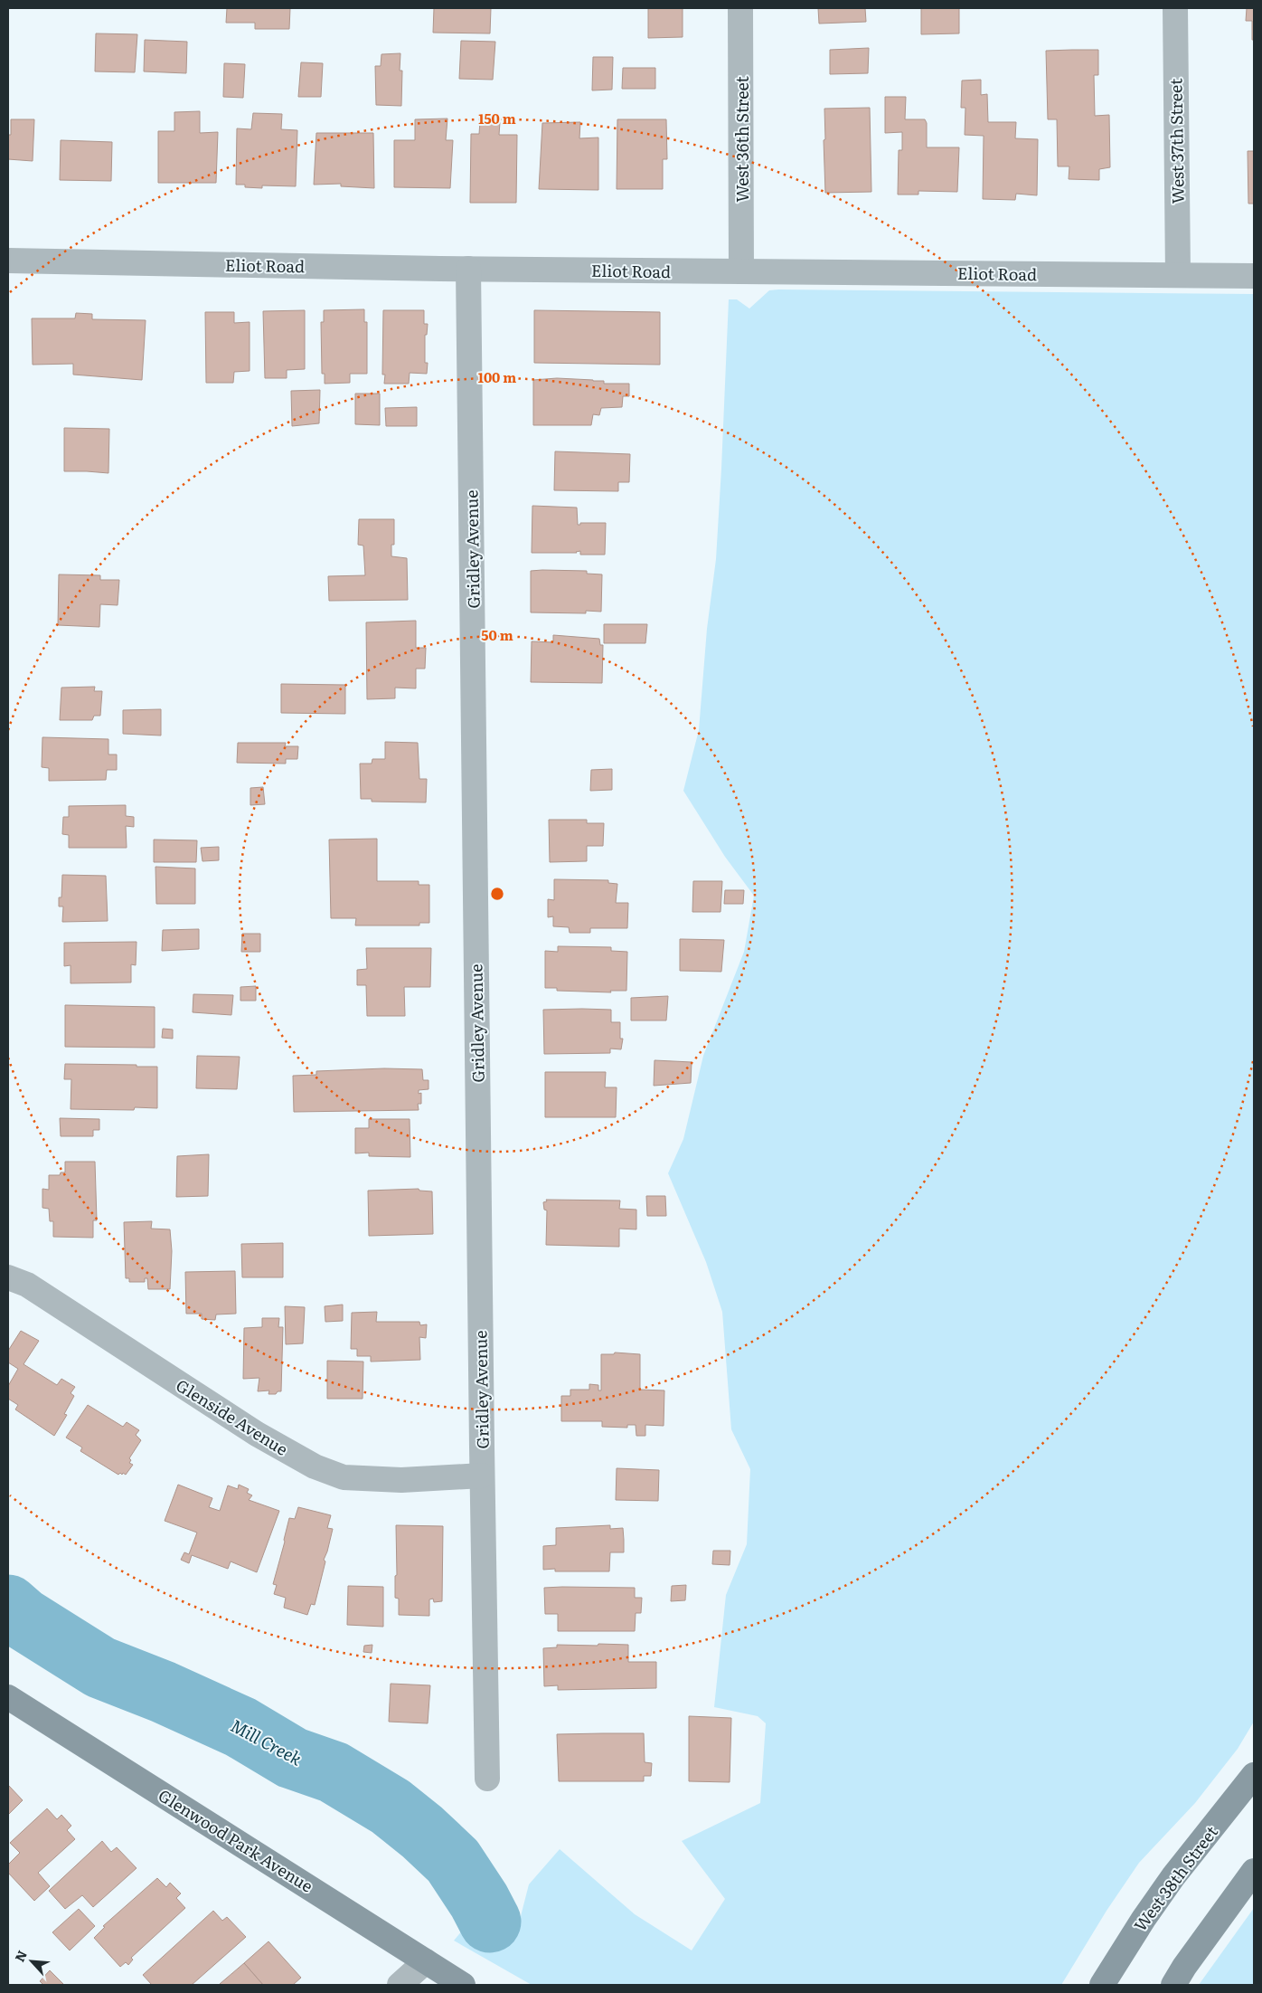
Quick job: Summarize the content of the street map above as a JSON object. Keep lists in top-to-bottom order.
{
  "streets": {
    "main road": ["Glenwood Park Avenue", "West 38th Street"],
    "street": [
      "West 36th Street",
      "West 37th Street",
      "Eliot Road",
      "Gridley Avenue",
      "Glenside Avenue"
    ]
  },
  "crossings": [
    ["West 36th Street", "Eliot Road"],
    ["West 37th Street", "Eliot Road"],
    ["Eliot Road", "Gridley Avenue"],
    ["Gridley Avenue", "Glenside Avenue"]
  ],
  "water": ["Mill Creek"],
  "north": "top left",
  "rings": ["150 m", "100 m", "50 m"]
}
